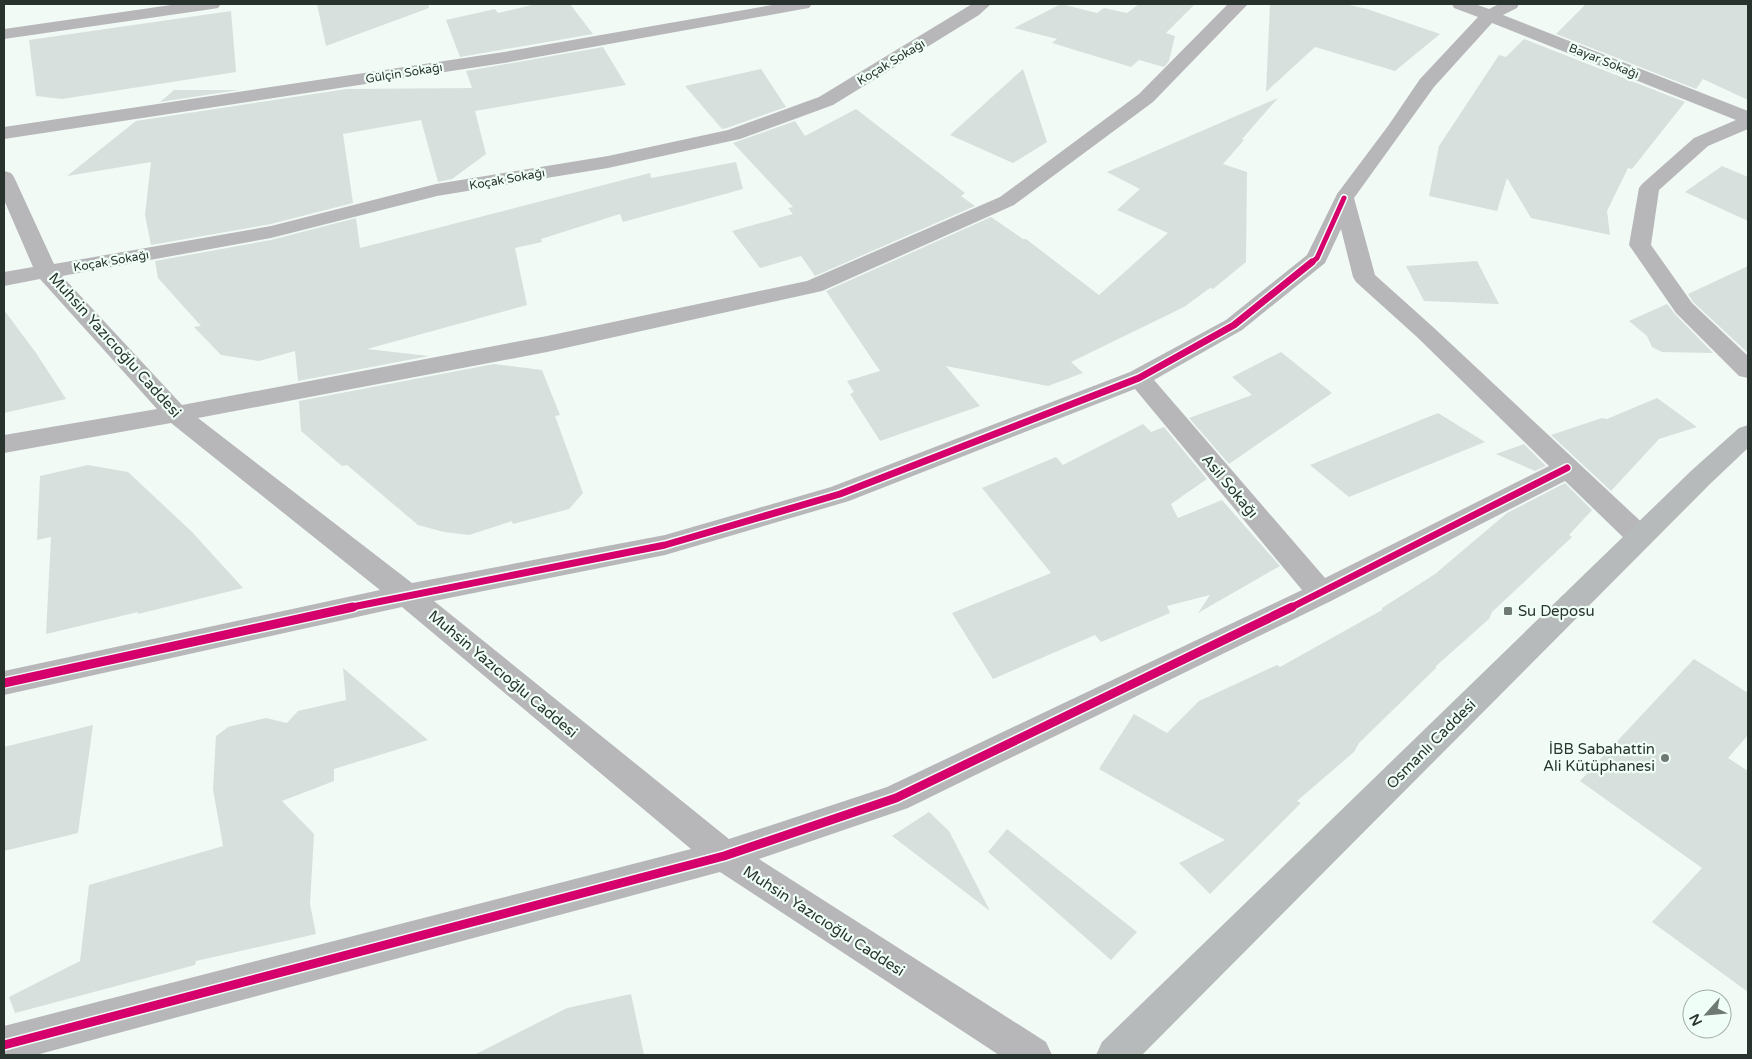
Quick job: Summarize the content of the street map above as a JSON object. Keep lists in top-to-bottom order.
{
  "streets": {
    "main road": ["Osmanlı Caddesi"],
    "street": [
      "Bayar Sokağı",
      "Koçak Sokağı",
      "Gülçin Sokağı",
      "Muhsin Yazıcıoğlu Caddesi",
      "Asil Sokağı"
    ]
  },
  "crossings": [
    ["Koçak Sokağı", "Muhsin Yazıcıoğlu Caddesi"]
  ],
  "places": {
    "transit": ["Su Deposu"],
    "other": ["İBB Sabahattin Ali Kütüphanesi"]
  },
  "north": "bottom left"
}
